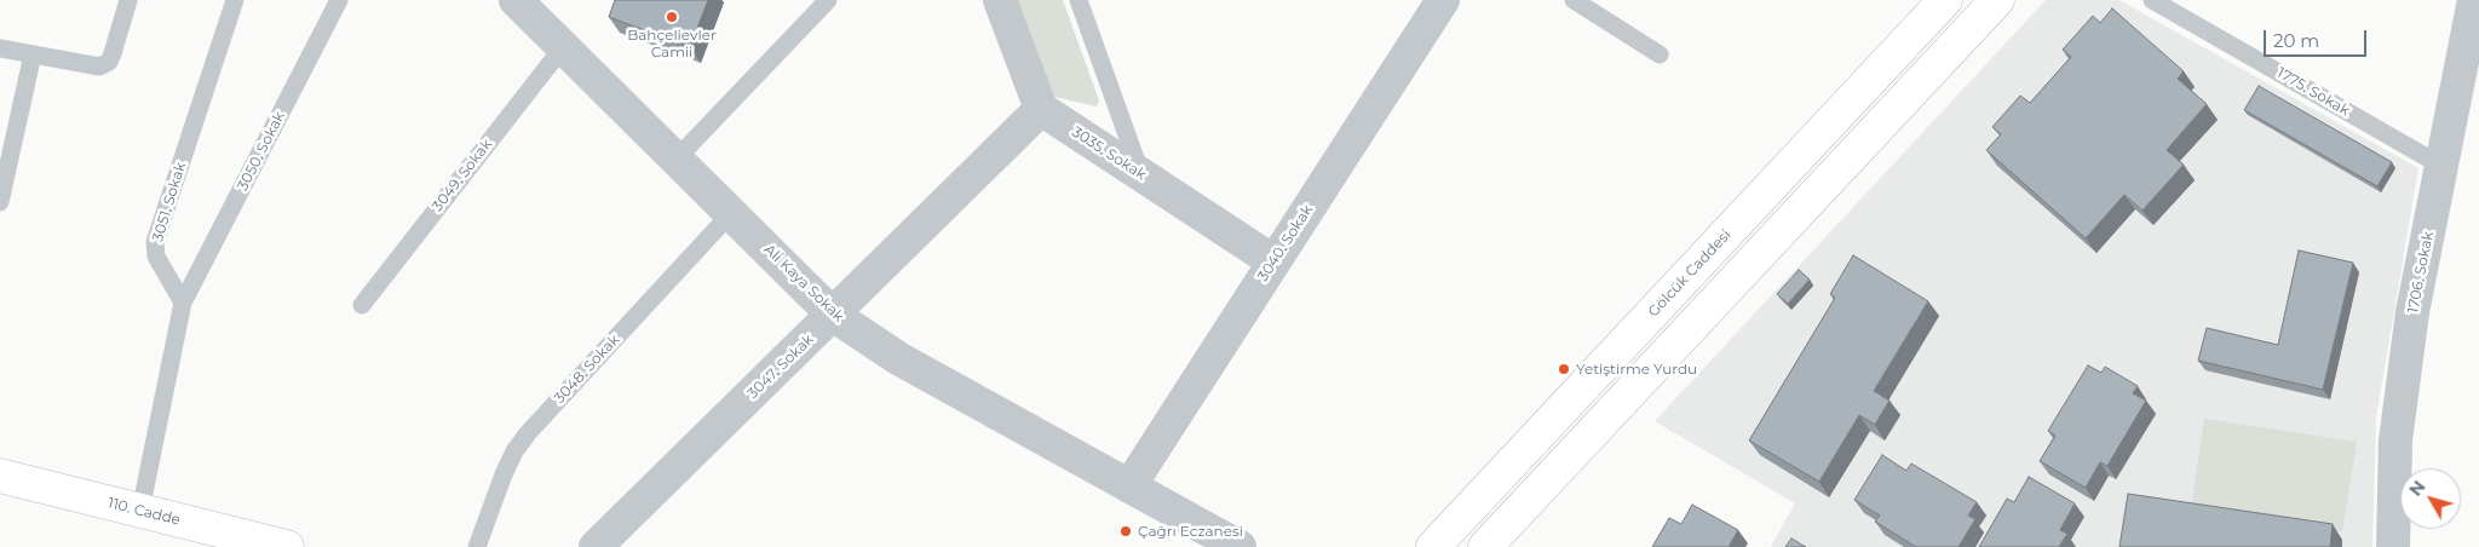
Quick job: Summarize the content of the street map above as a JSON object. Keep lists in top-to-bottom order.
{
  "streets": {
    "main road": ["Gölcük Caddesi", "110. Cadde"],
    "street": [
      "3035. Sokak",
      "3040. Sokak",
      "1706. Sokak",
      "Ali Kaya Sokak",
      "3047. Sokak"
    ],
    "lane": [
      "1775. Sokak",
      "3050. Sokak",
      "3049. Sokak",
      "3051. Sokak",
      "3048. Sokak"
    ]
  },
  "crossings": [
    ["1775. Sokak", "1706. Sokak"],
    ["3050. Sokak", "3051. Sokak"],
    ["3035. Sokak", "3040. Sokak"],
    ["3035. Sokak", "3047. Sokak"],
    ["3049. Sokak", "Ali Kaya Sokak"],
    ["3040. Sokak", "Ali Kaya Sokak"],
    ["Ali Kaya Sokak", "3047. Sokak"],
    ["Ali Kaya Sokak", "3048. Sokak"]
  ],
  "places": ["Bahçelievler Camii", "Yetiştirme Yurdu", "Çağrı Eczanesi"],
  "scale_bar": "20 m",
  "north": "top left"
}
